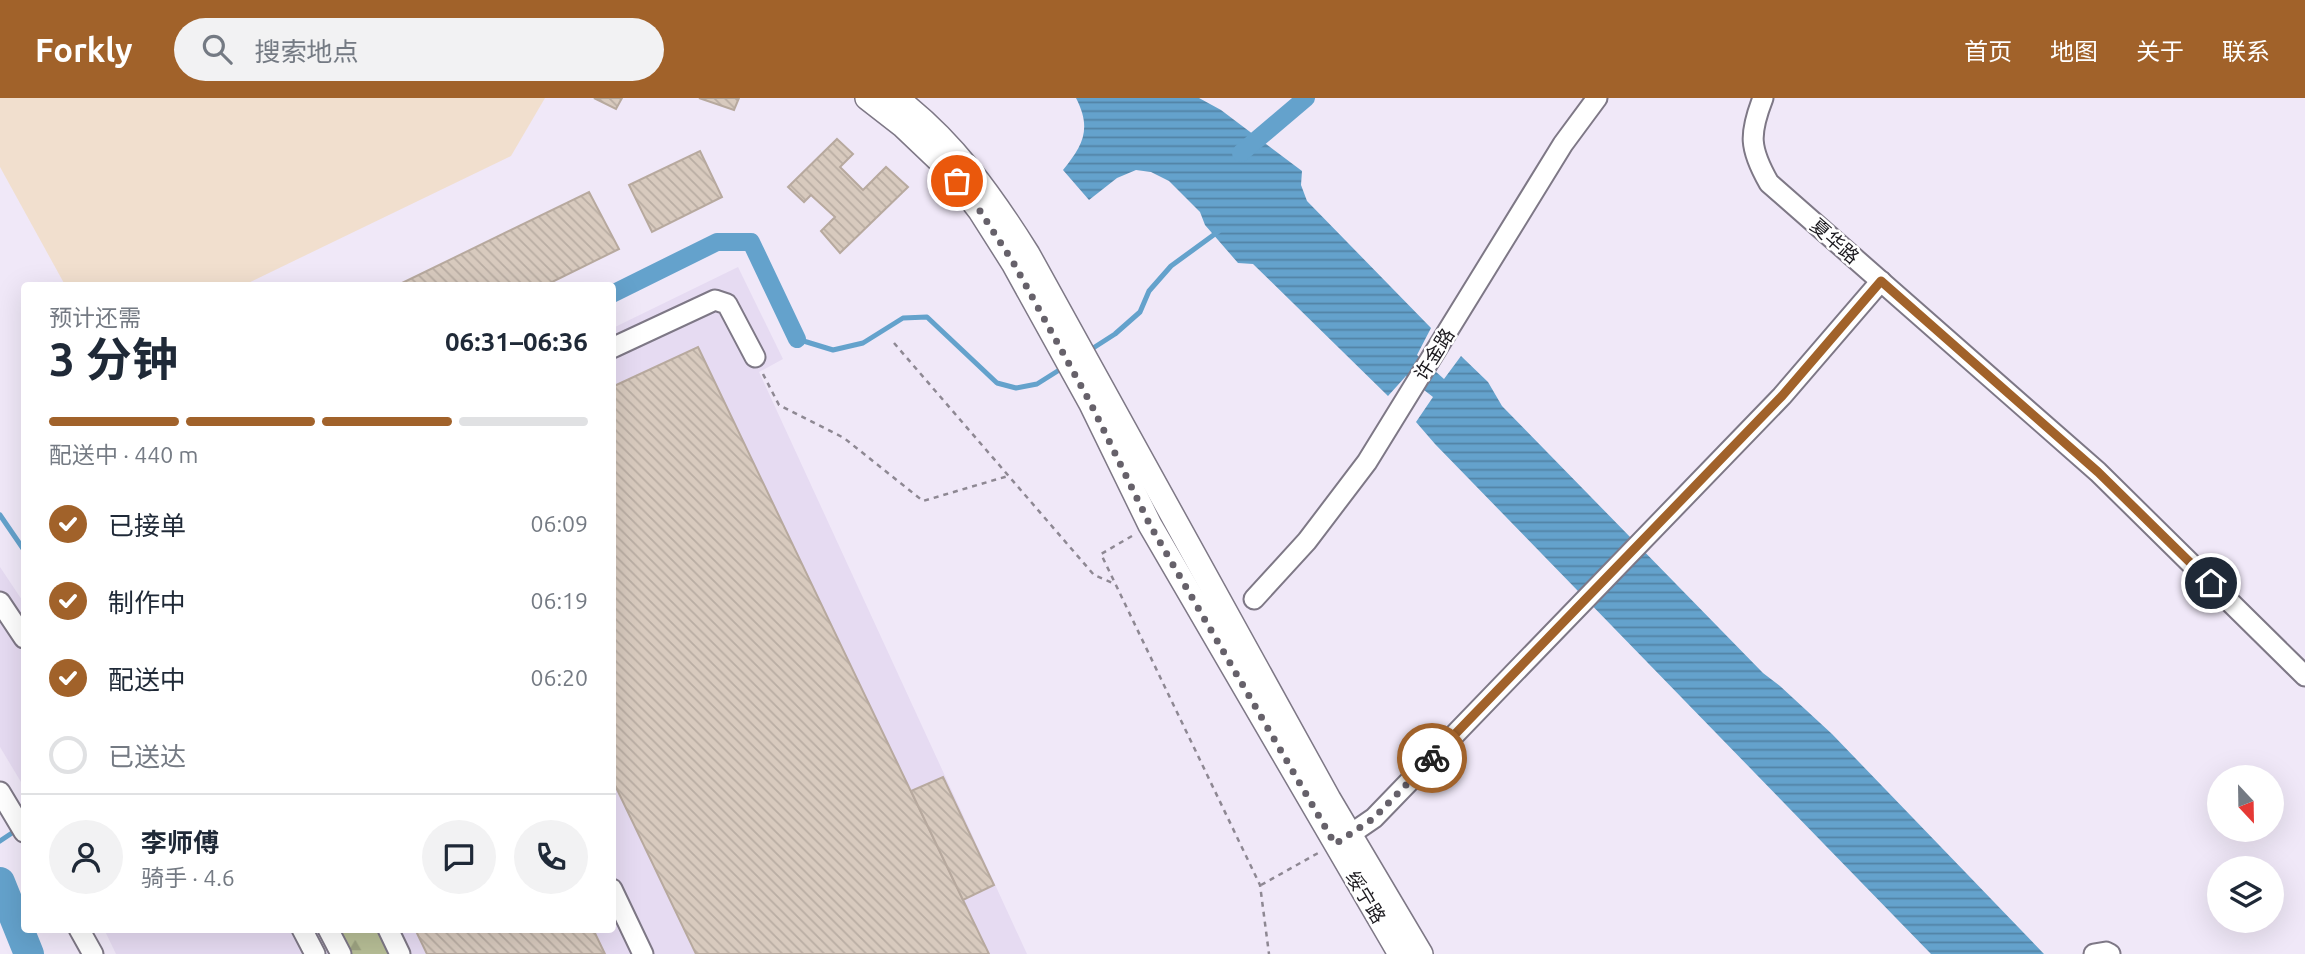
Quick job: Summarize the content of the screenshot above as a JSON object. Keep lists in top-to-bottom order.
{
  "streets": {
    "main road": ["绥宁路"],
    "street": ["夏华路", "许金路"]
  },
  "north": "bottom",
  "page": {
    "header": "Forkly",
    "search": "搜索地点",
    "nav": [
      "首页",
      "地图",
      "关于",
      "联系"
    ],
    "heading": ["3 分钟", "预计还需", "06:31–06:36"],
    "panel": ["李师傅", "骑手 · 4.6"],
    "bar": "配送中 · 440 m",
    "list": [
      ["已接单", "06:09"],
      ["制作中", "06:19"],
      ["配送中", "06:20"],
      "已送达"
    ]
  }
}
